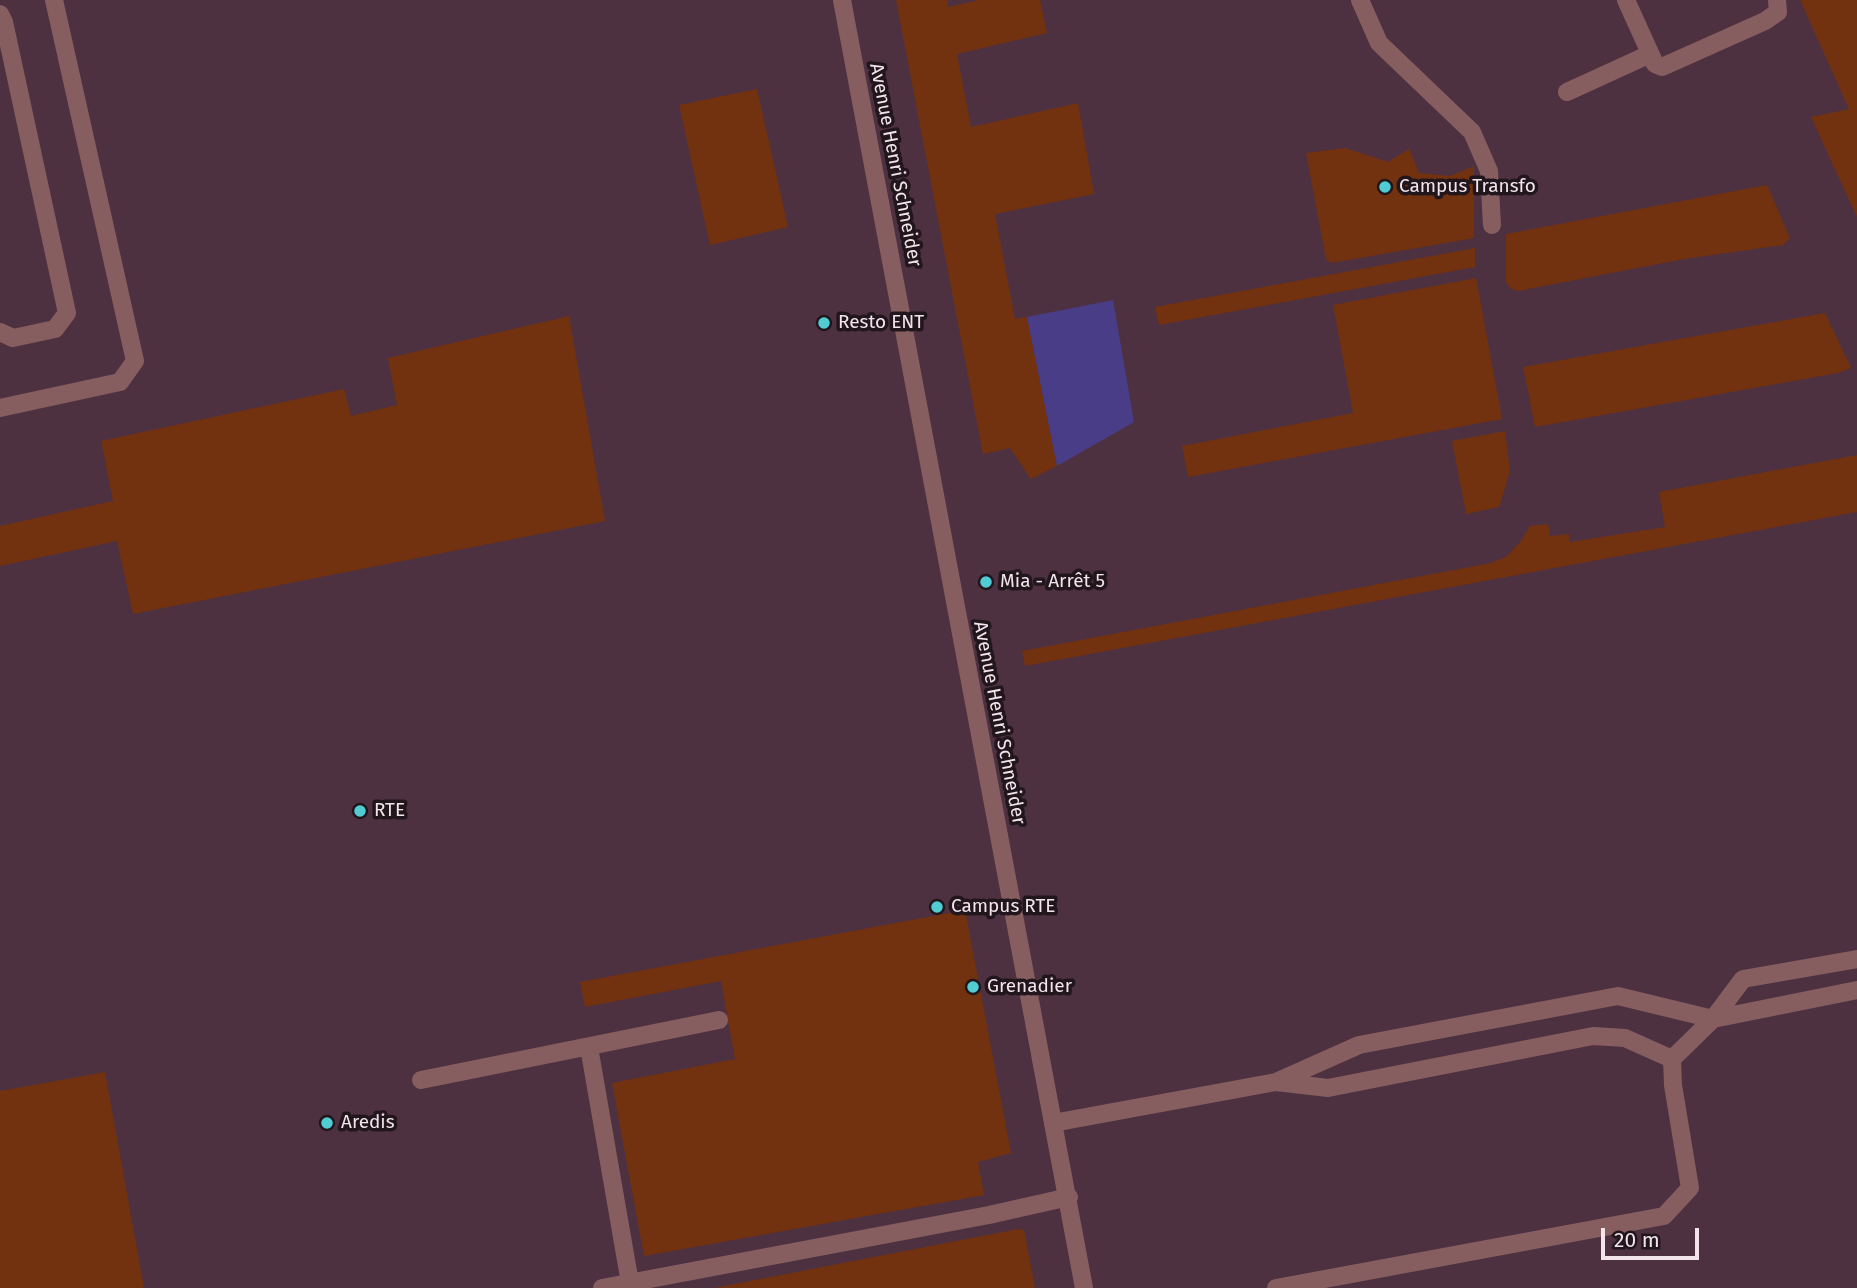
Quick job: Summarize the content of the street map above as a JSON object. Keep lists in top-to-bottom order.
{
  "streets": {
    "street": ["Avenue Henri Schneider"]
  },
  "places": [
    "Campus Transfo",
    "Resto ENT",
    "Mia - Arrêt 5",
    "RTE",
    "Campus RTE",
    "Grenadier",
    "Aredis"
  ],
  "scale_bar": "20 m"
}
